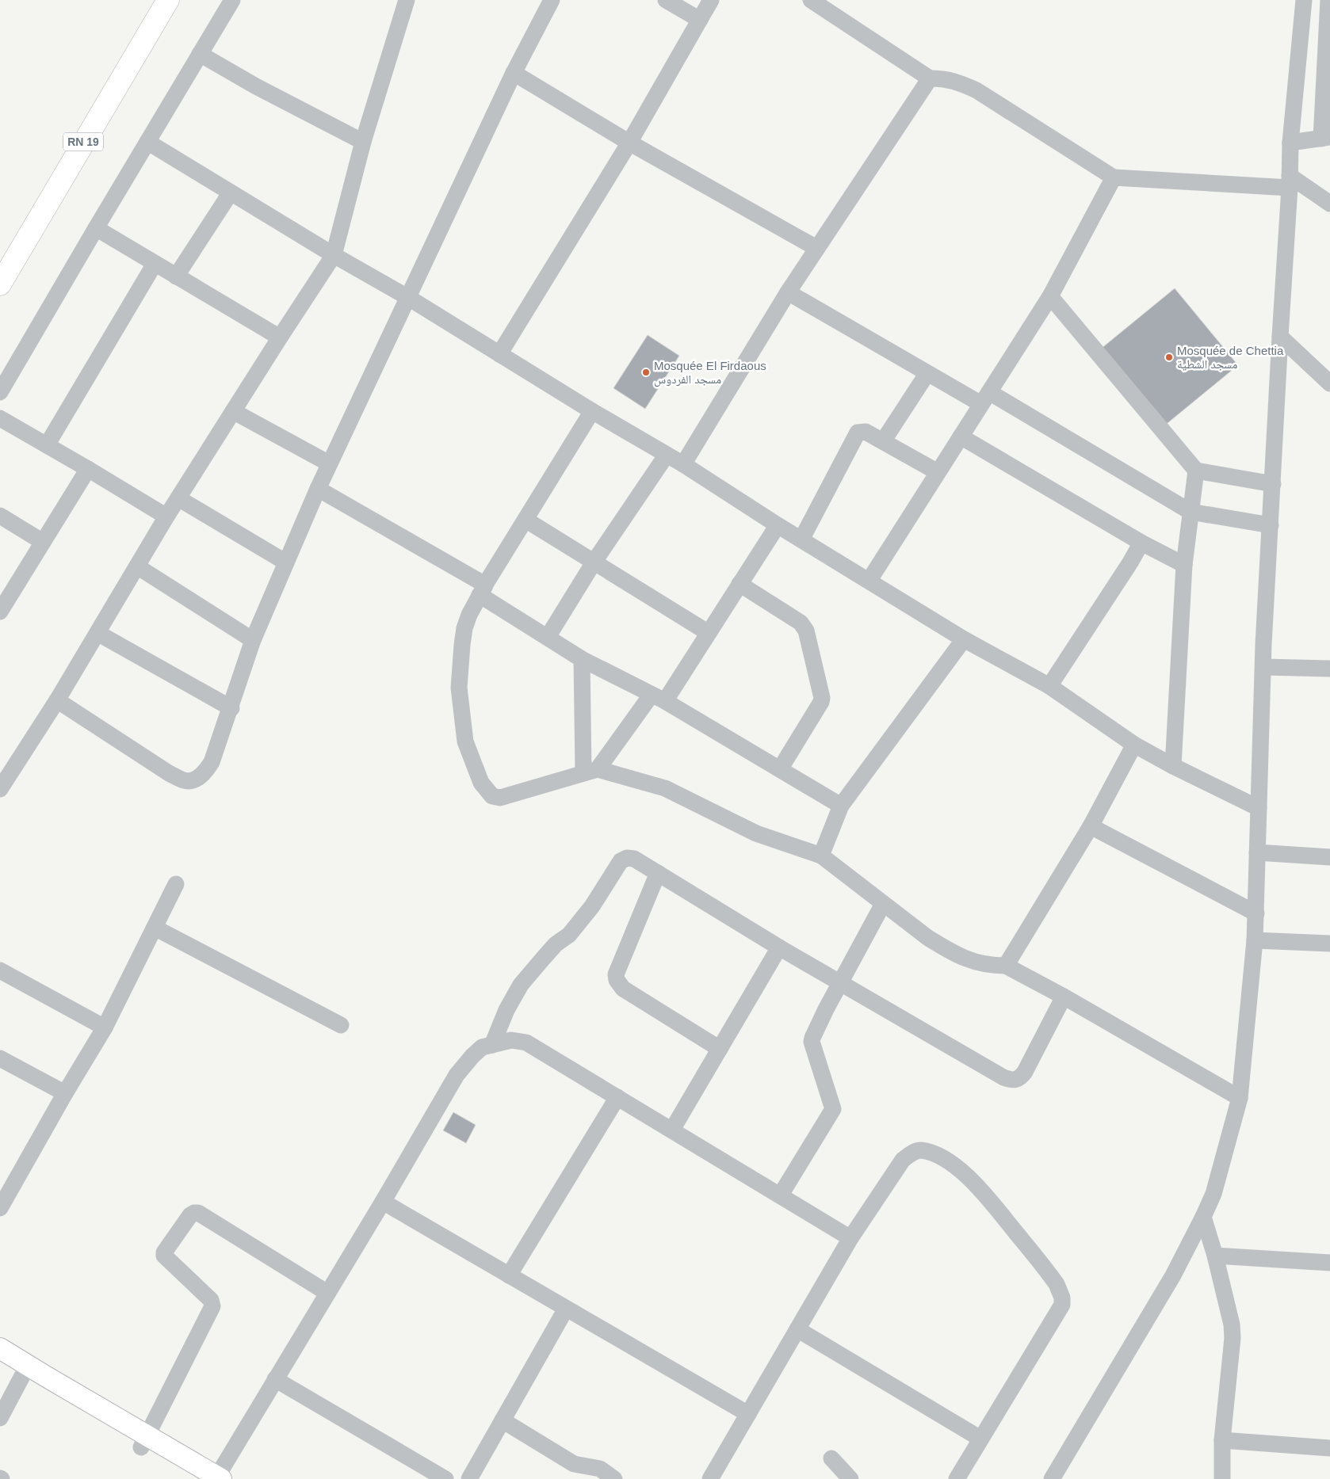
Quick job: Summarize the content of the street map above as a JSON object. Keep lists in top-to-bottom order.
{
  "streets": {
    "highway": ["RN 19"]
  },
  "places": ["Mosquée de Chettia مسجد الشطية", "Mosquée El Firdaous مسجد الفردوس"]
}
